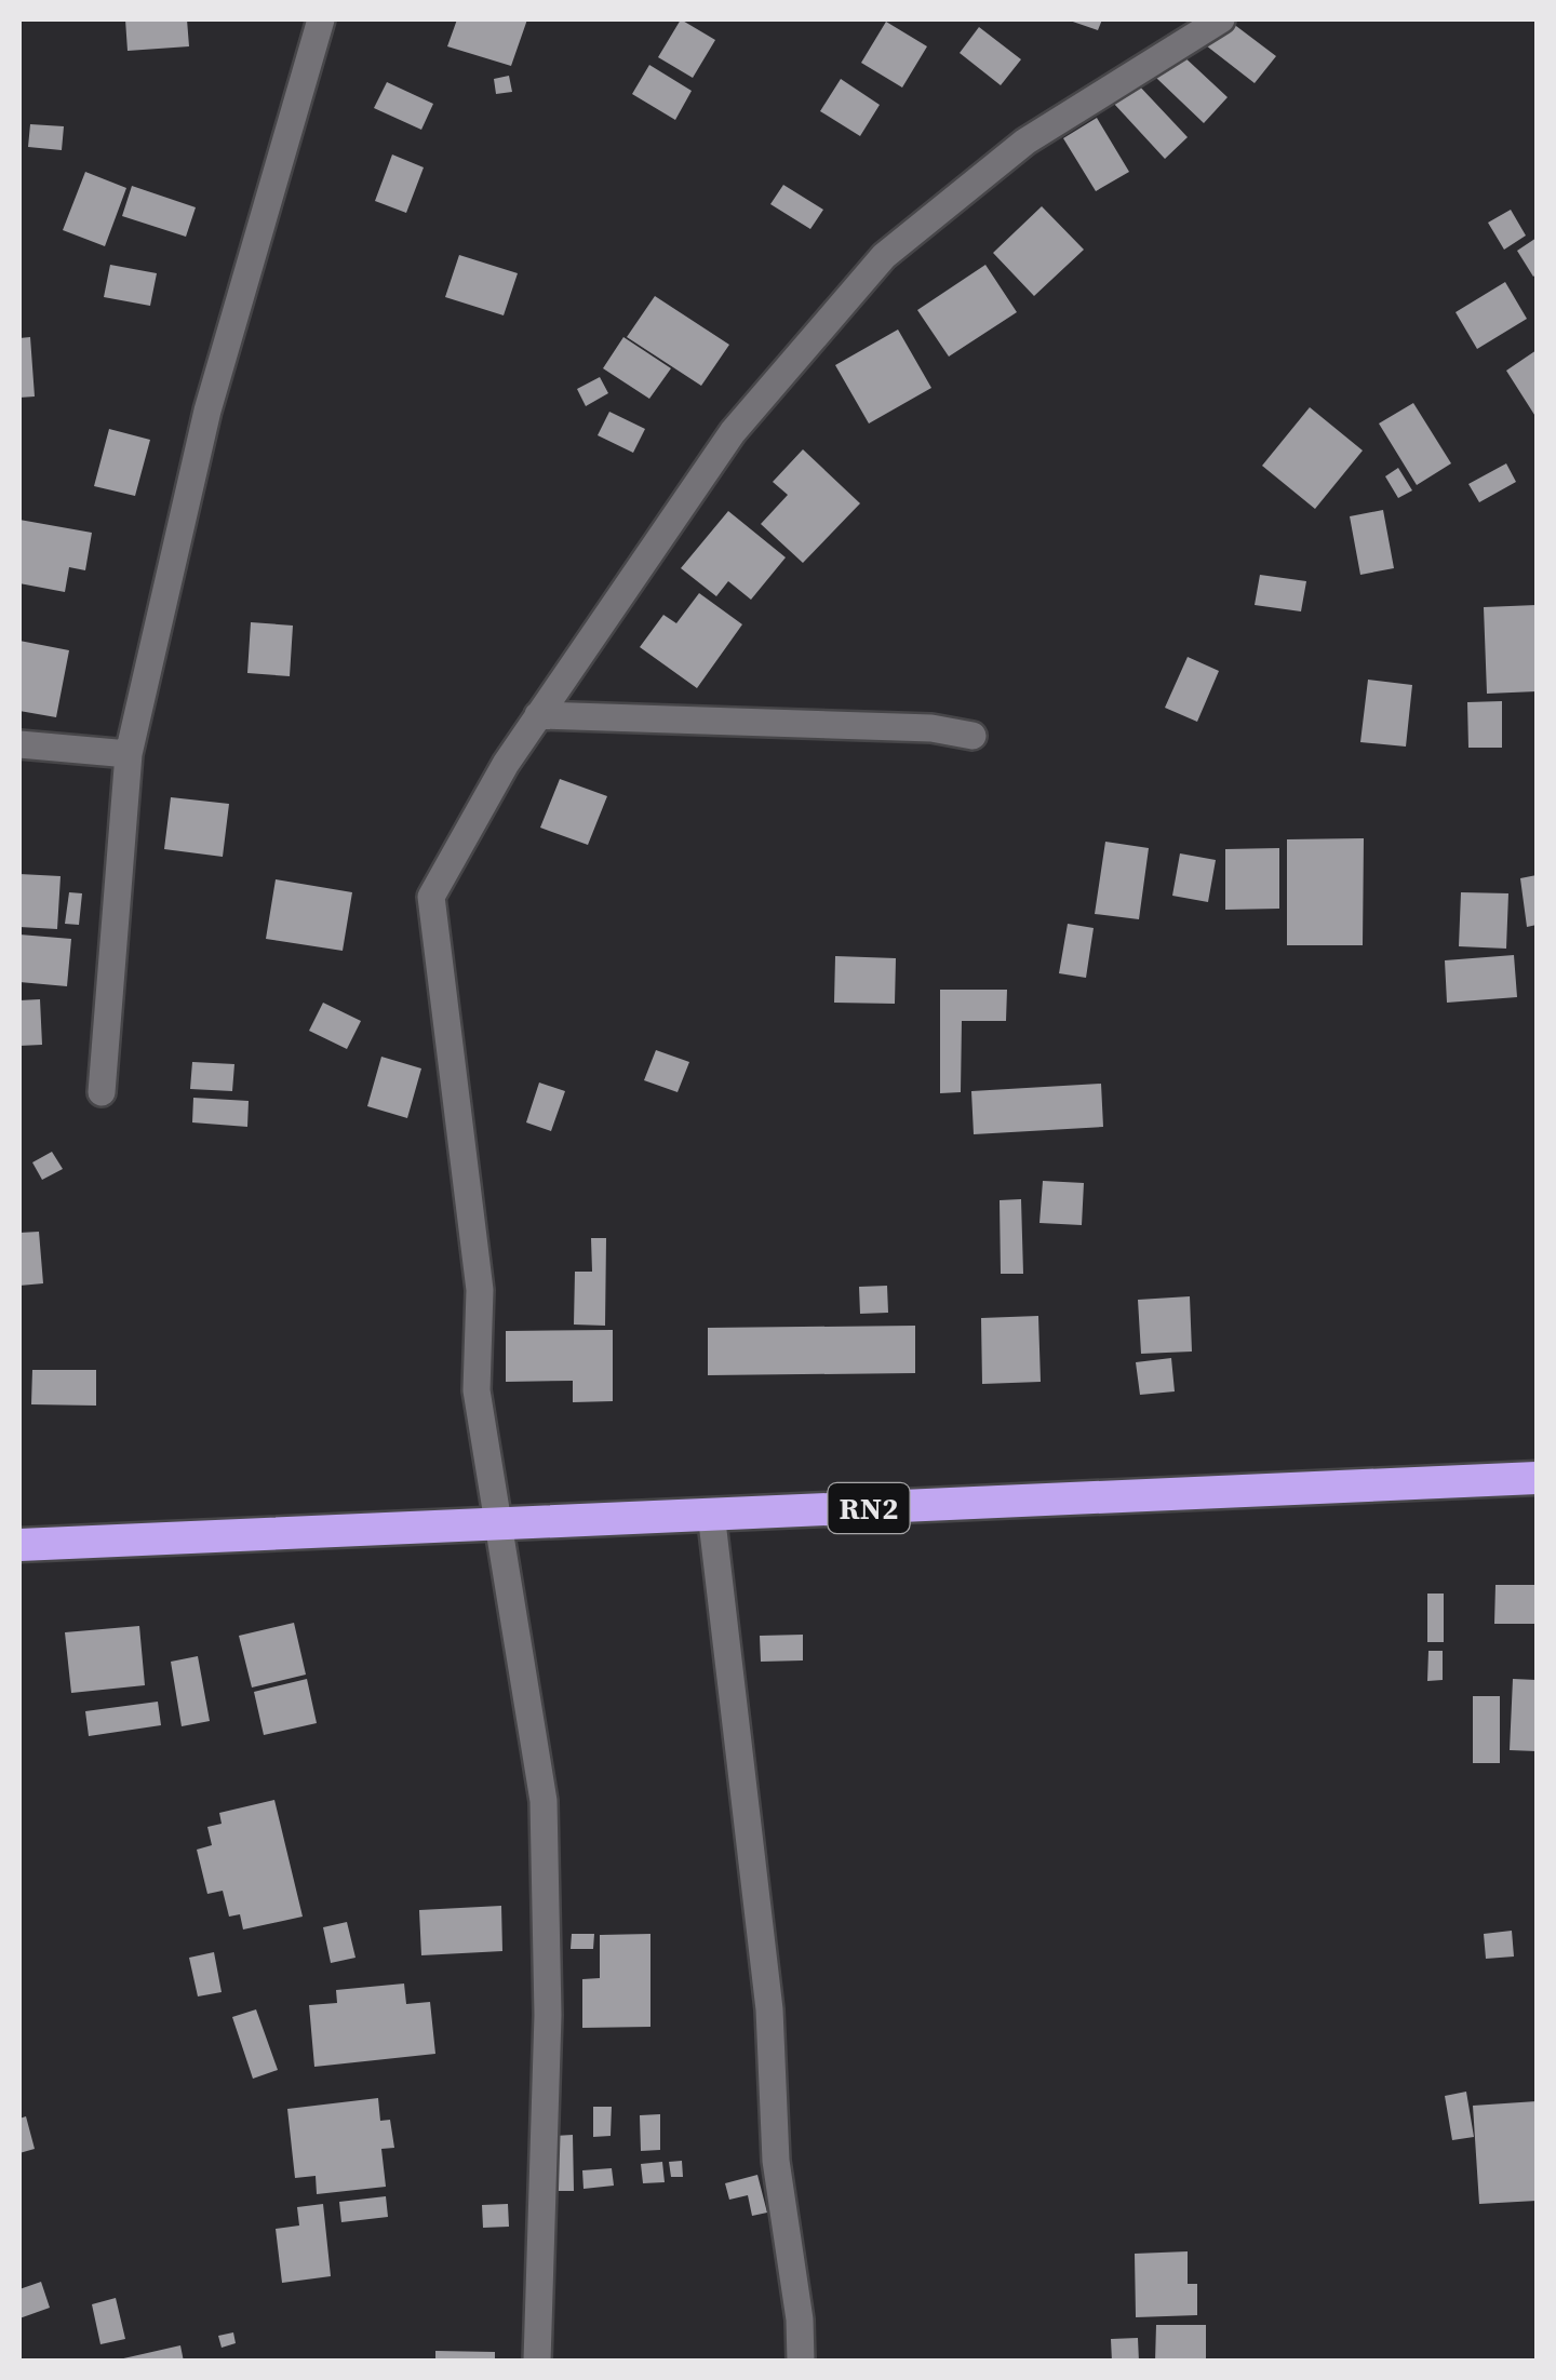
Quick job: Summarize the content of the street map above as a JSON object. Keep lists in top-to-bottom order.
{
  "streets": {
    "highway": ["RN2"]
  }
}
